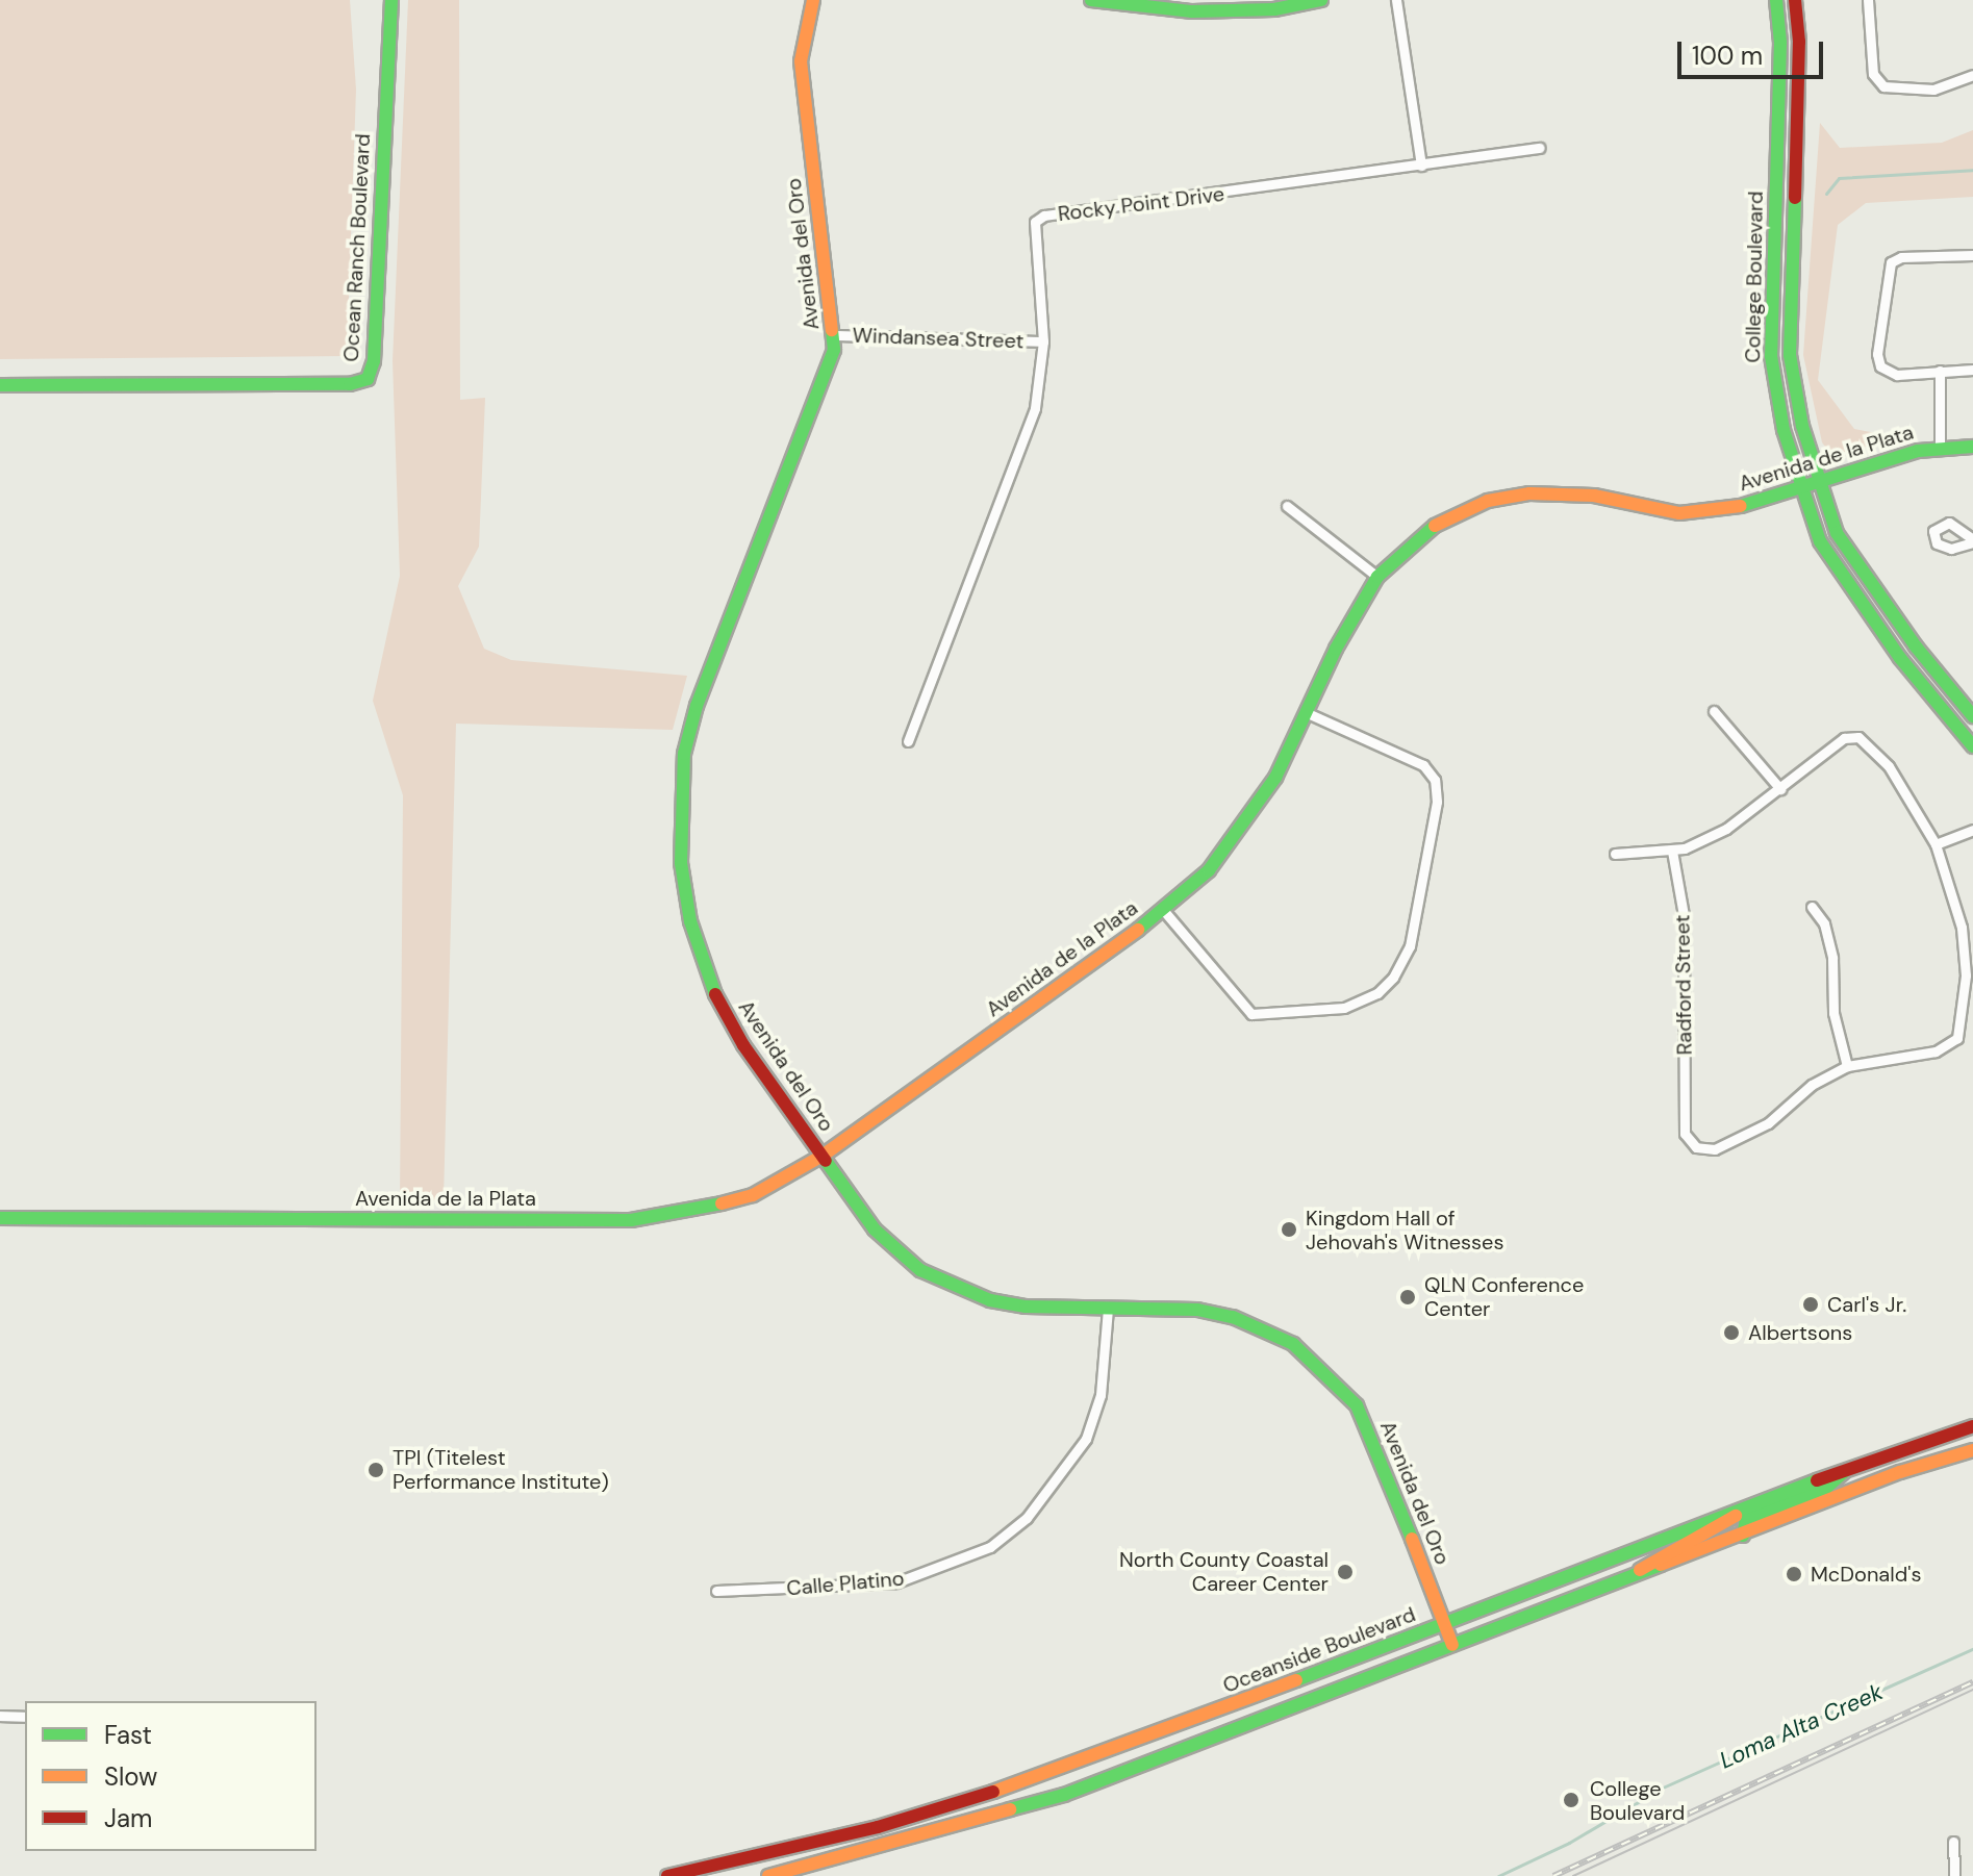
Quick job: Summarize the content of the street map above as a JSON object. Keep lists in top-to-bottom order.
{
  "streets": {
    "street": [
      "Rocky Point Drive",
      "Ocean Ranch Boulevard",
      "Avenida del Oro",
      "College Boulevard",
      "Windansea Street",
      "Avenida de la Plata",
      "Radford Street",
      "Calle Platino",
      "Oceanside Boulevard"
    ]
  },
  "crossings": [
    ["Rocky Point Drive", "Windansea Street"],
    ["Avenida del Oro", "Windansea Street"],
    ["Avenida del Oro", "Avenida de la Plata"],
    ["Avenida del Oro", "Calle Platino"],
    ["Avenida del Oro", "Oceanside Boulevard"],
    ["College Boulevard", "Avenida de la Plata"]
  ],
  "water": ["Loma Alta Creek"],
  "places": [
    "Kingdom Hall of Jehovah's Witnesses",
    "QLN Conference Center",
    "Carl's Jr.",
    "Albertsons",
    "TPI (Titelest Performance Institute)",
    "North County Coastal Career Center",
    "McDonald's",
    "College Boulevard"
  ],
  "legend": ["Fast", "Slow", "Jam"],
  "scale_bar": "100 m"
}
